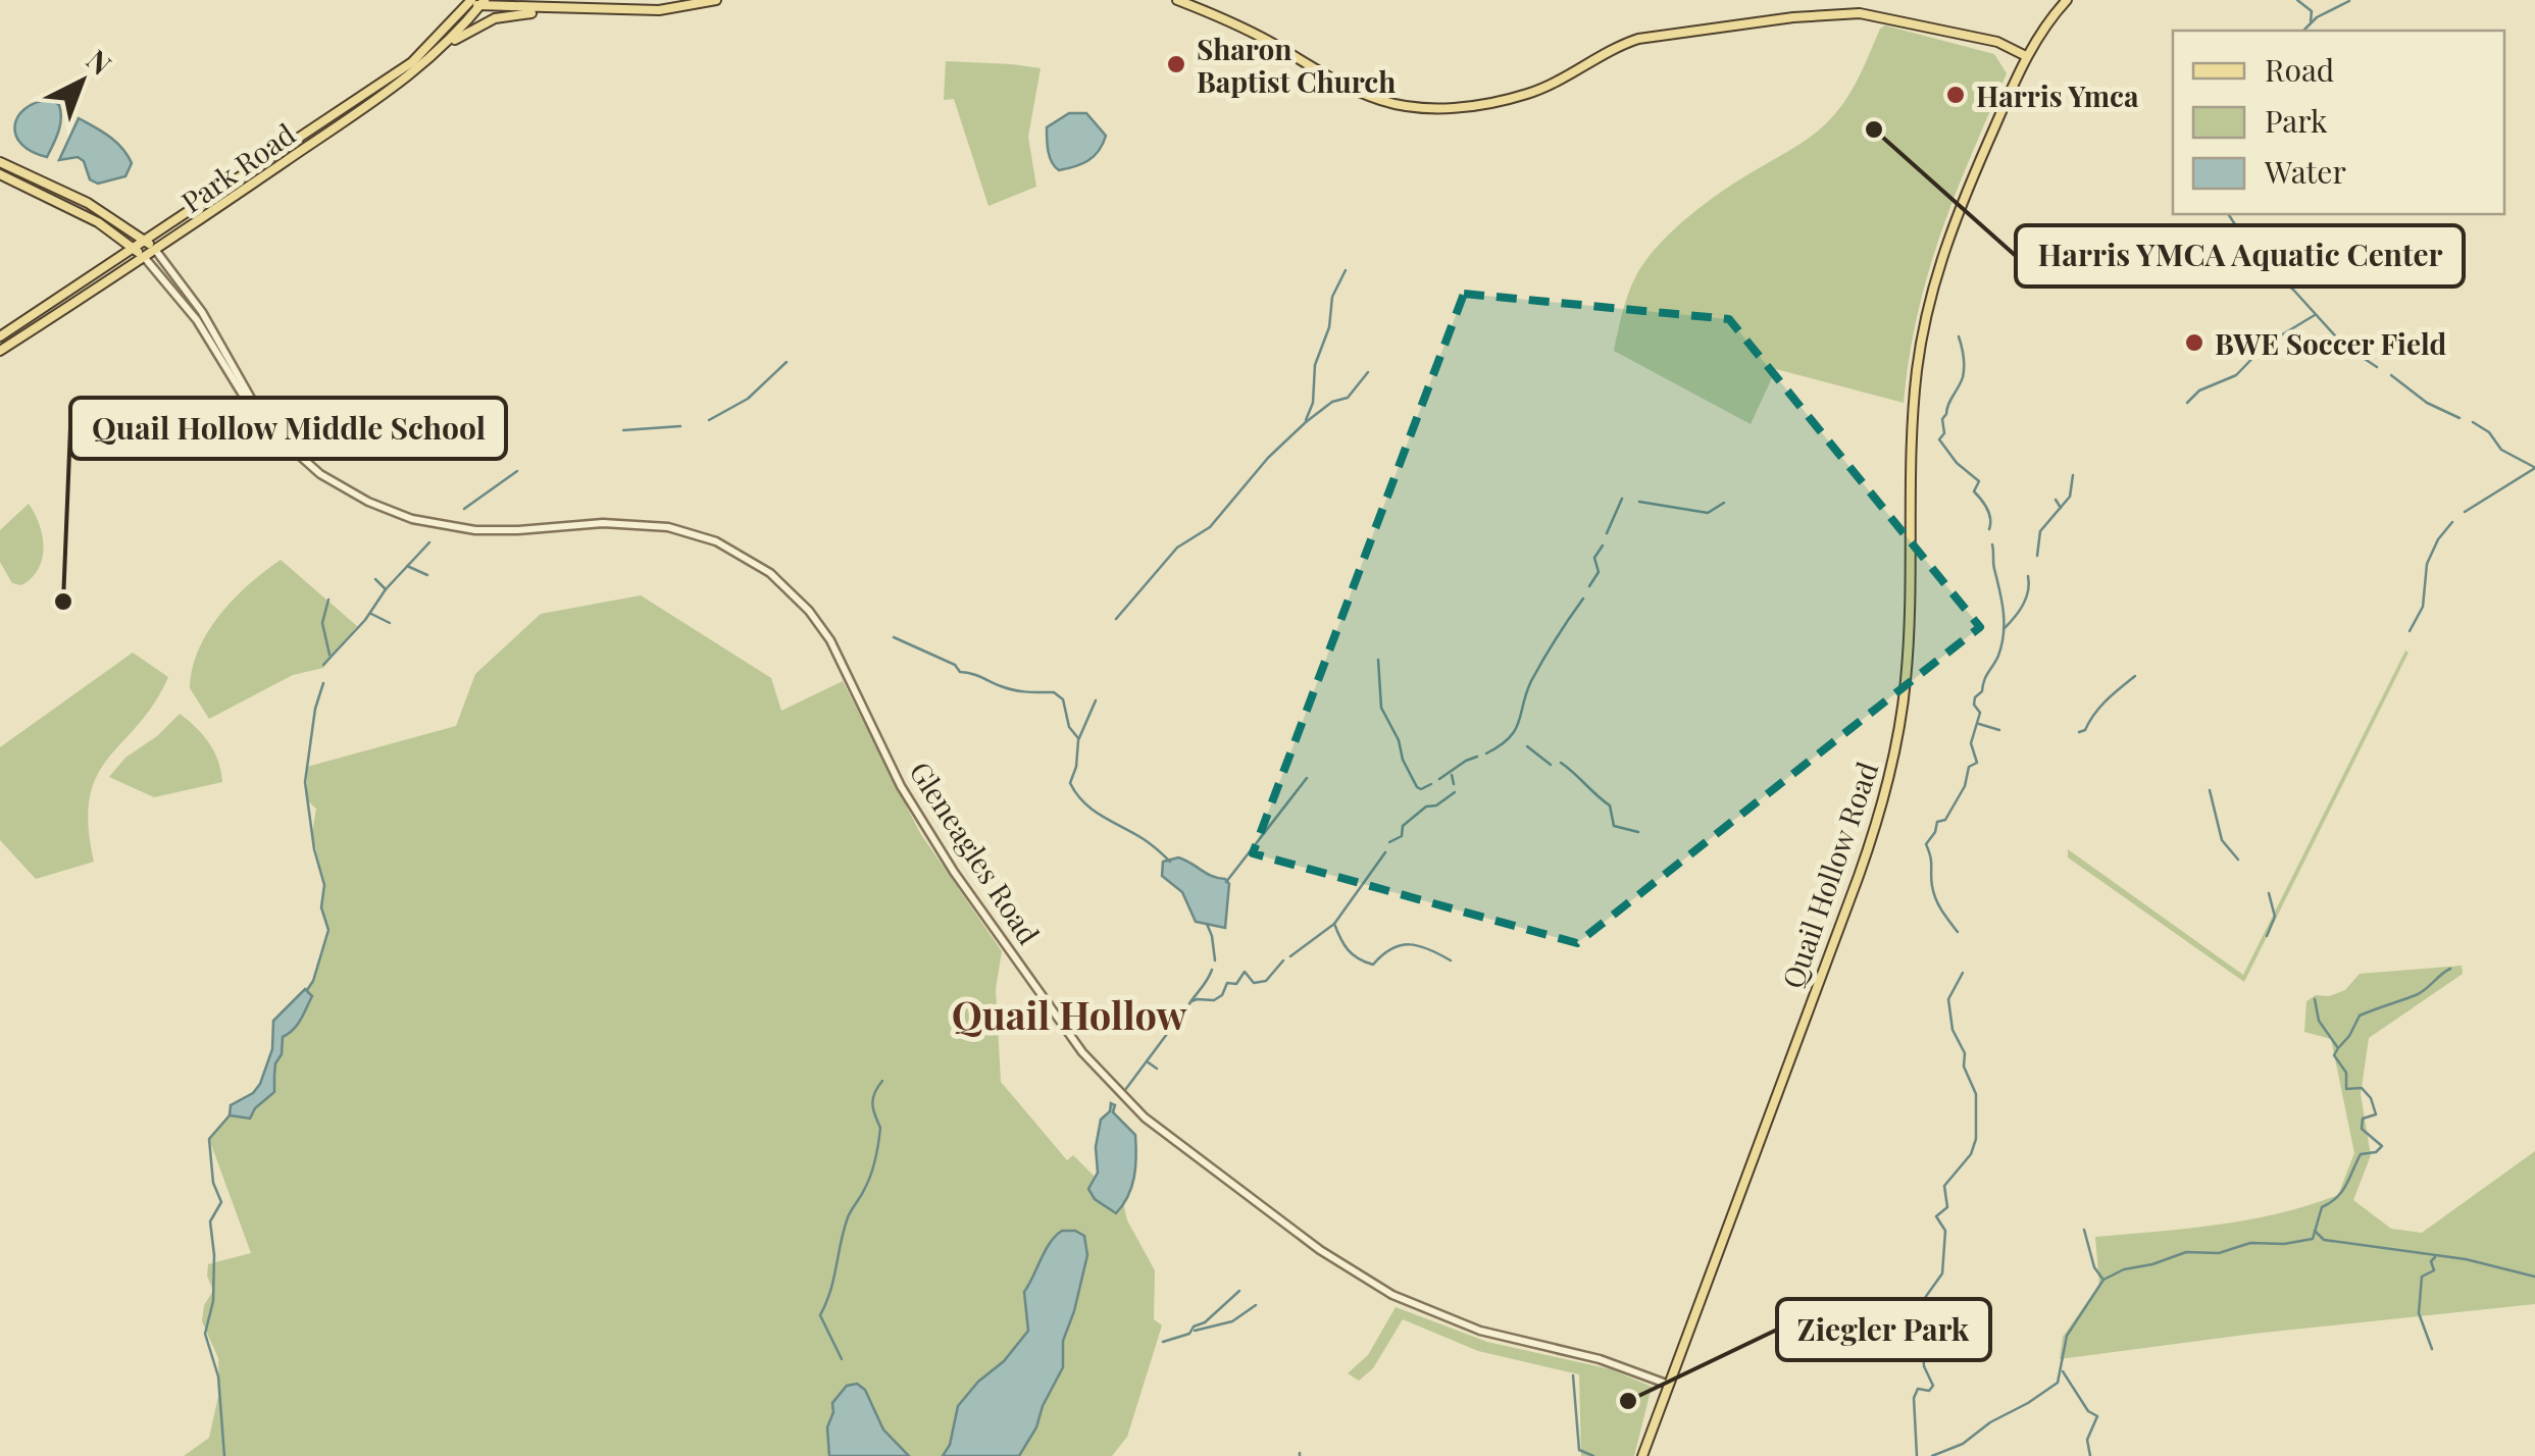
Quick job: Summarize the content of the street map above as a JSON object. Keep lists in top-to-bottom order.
{
  "streets": {
    "main road": ["Park Road", "Quail Hollow Road"],
    "street": ["Gleneagles Road"]
  },
  "crossings": [
    ["Park Road", "Gleneagles Road"],
    ["Gleneagles Road", "Quail Hollow Road"]
  ],
  "districts": ["Quail Hollow"],
  "places": [
    "Sharon Baptist Church",
    "Harris Ymca",
    "Harris YMCA Aquatic Center",
    "BWE Soccer Field",
    "Quail Hollow Middle School",
    "Ziegler Park"
  ],
  "legend": ["Road", "Park", "Water"],
  "north": "top right"
}
